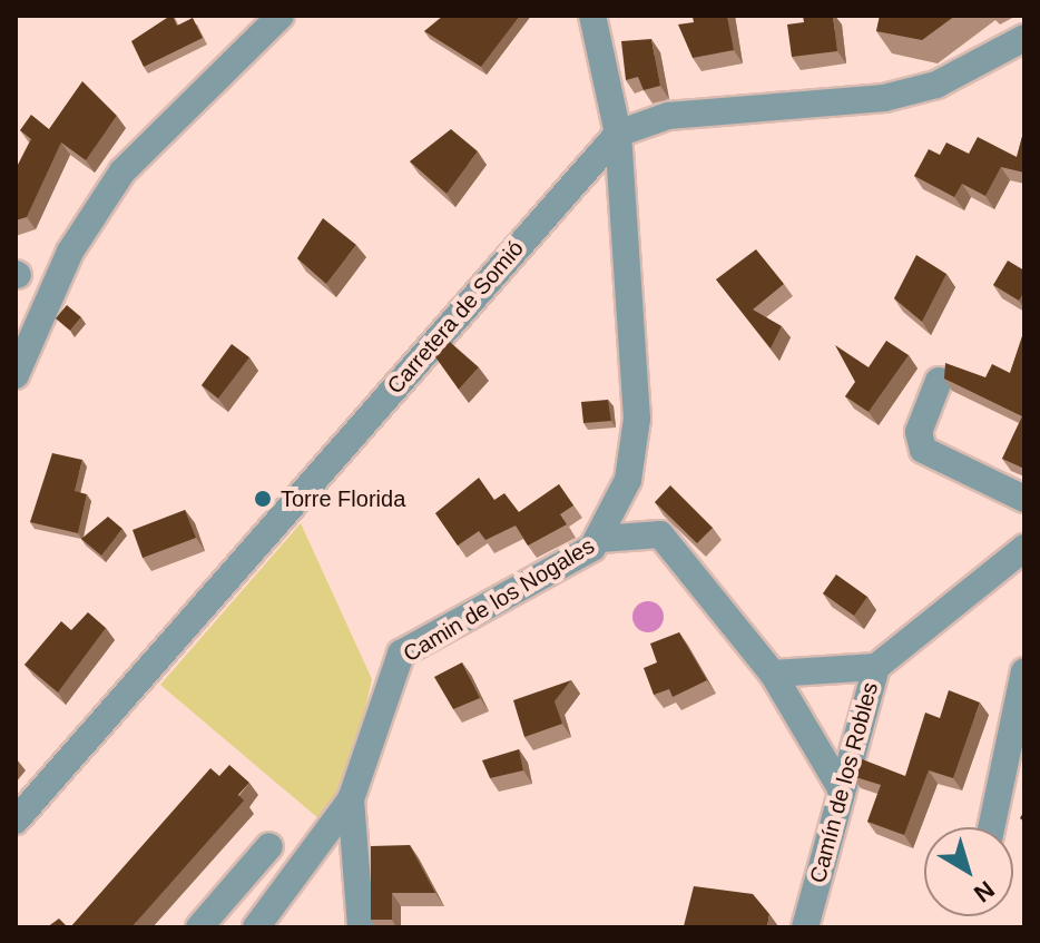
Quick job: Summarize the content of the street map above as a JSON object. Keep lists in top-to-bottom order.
{
  "streets": {
    "street": ["Carretera de Somió", "Camin de los Nogales", "Camín de los Robles"]
  },
  "crossings": [
    ["Carretera de Somió", "Camin de los Nogales"]
  ],
  "places": ["Torre Florida"],
  "north": "bottom right"
}
